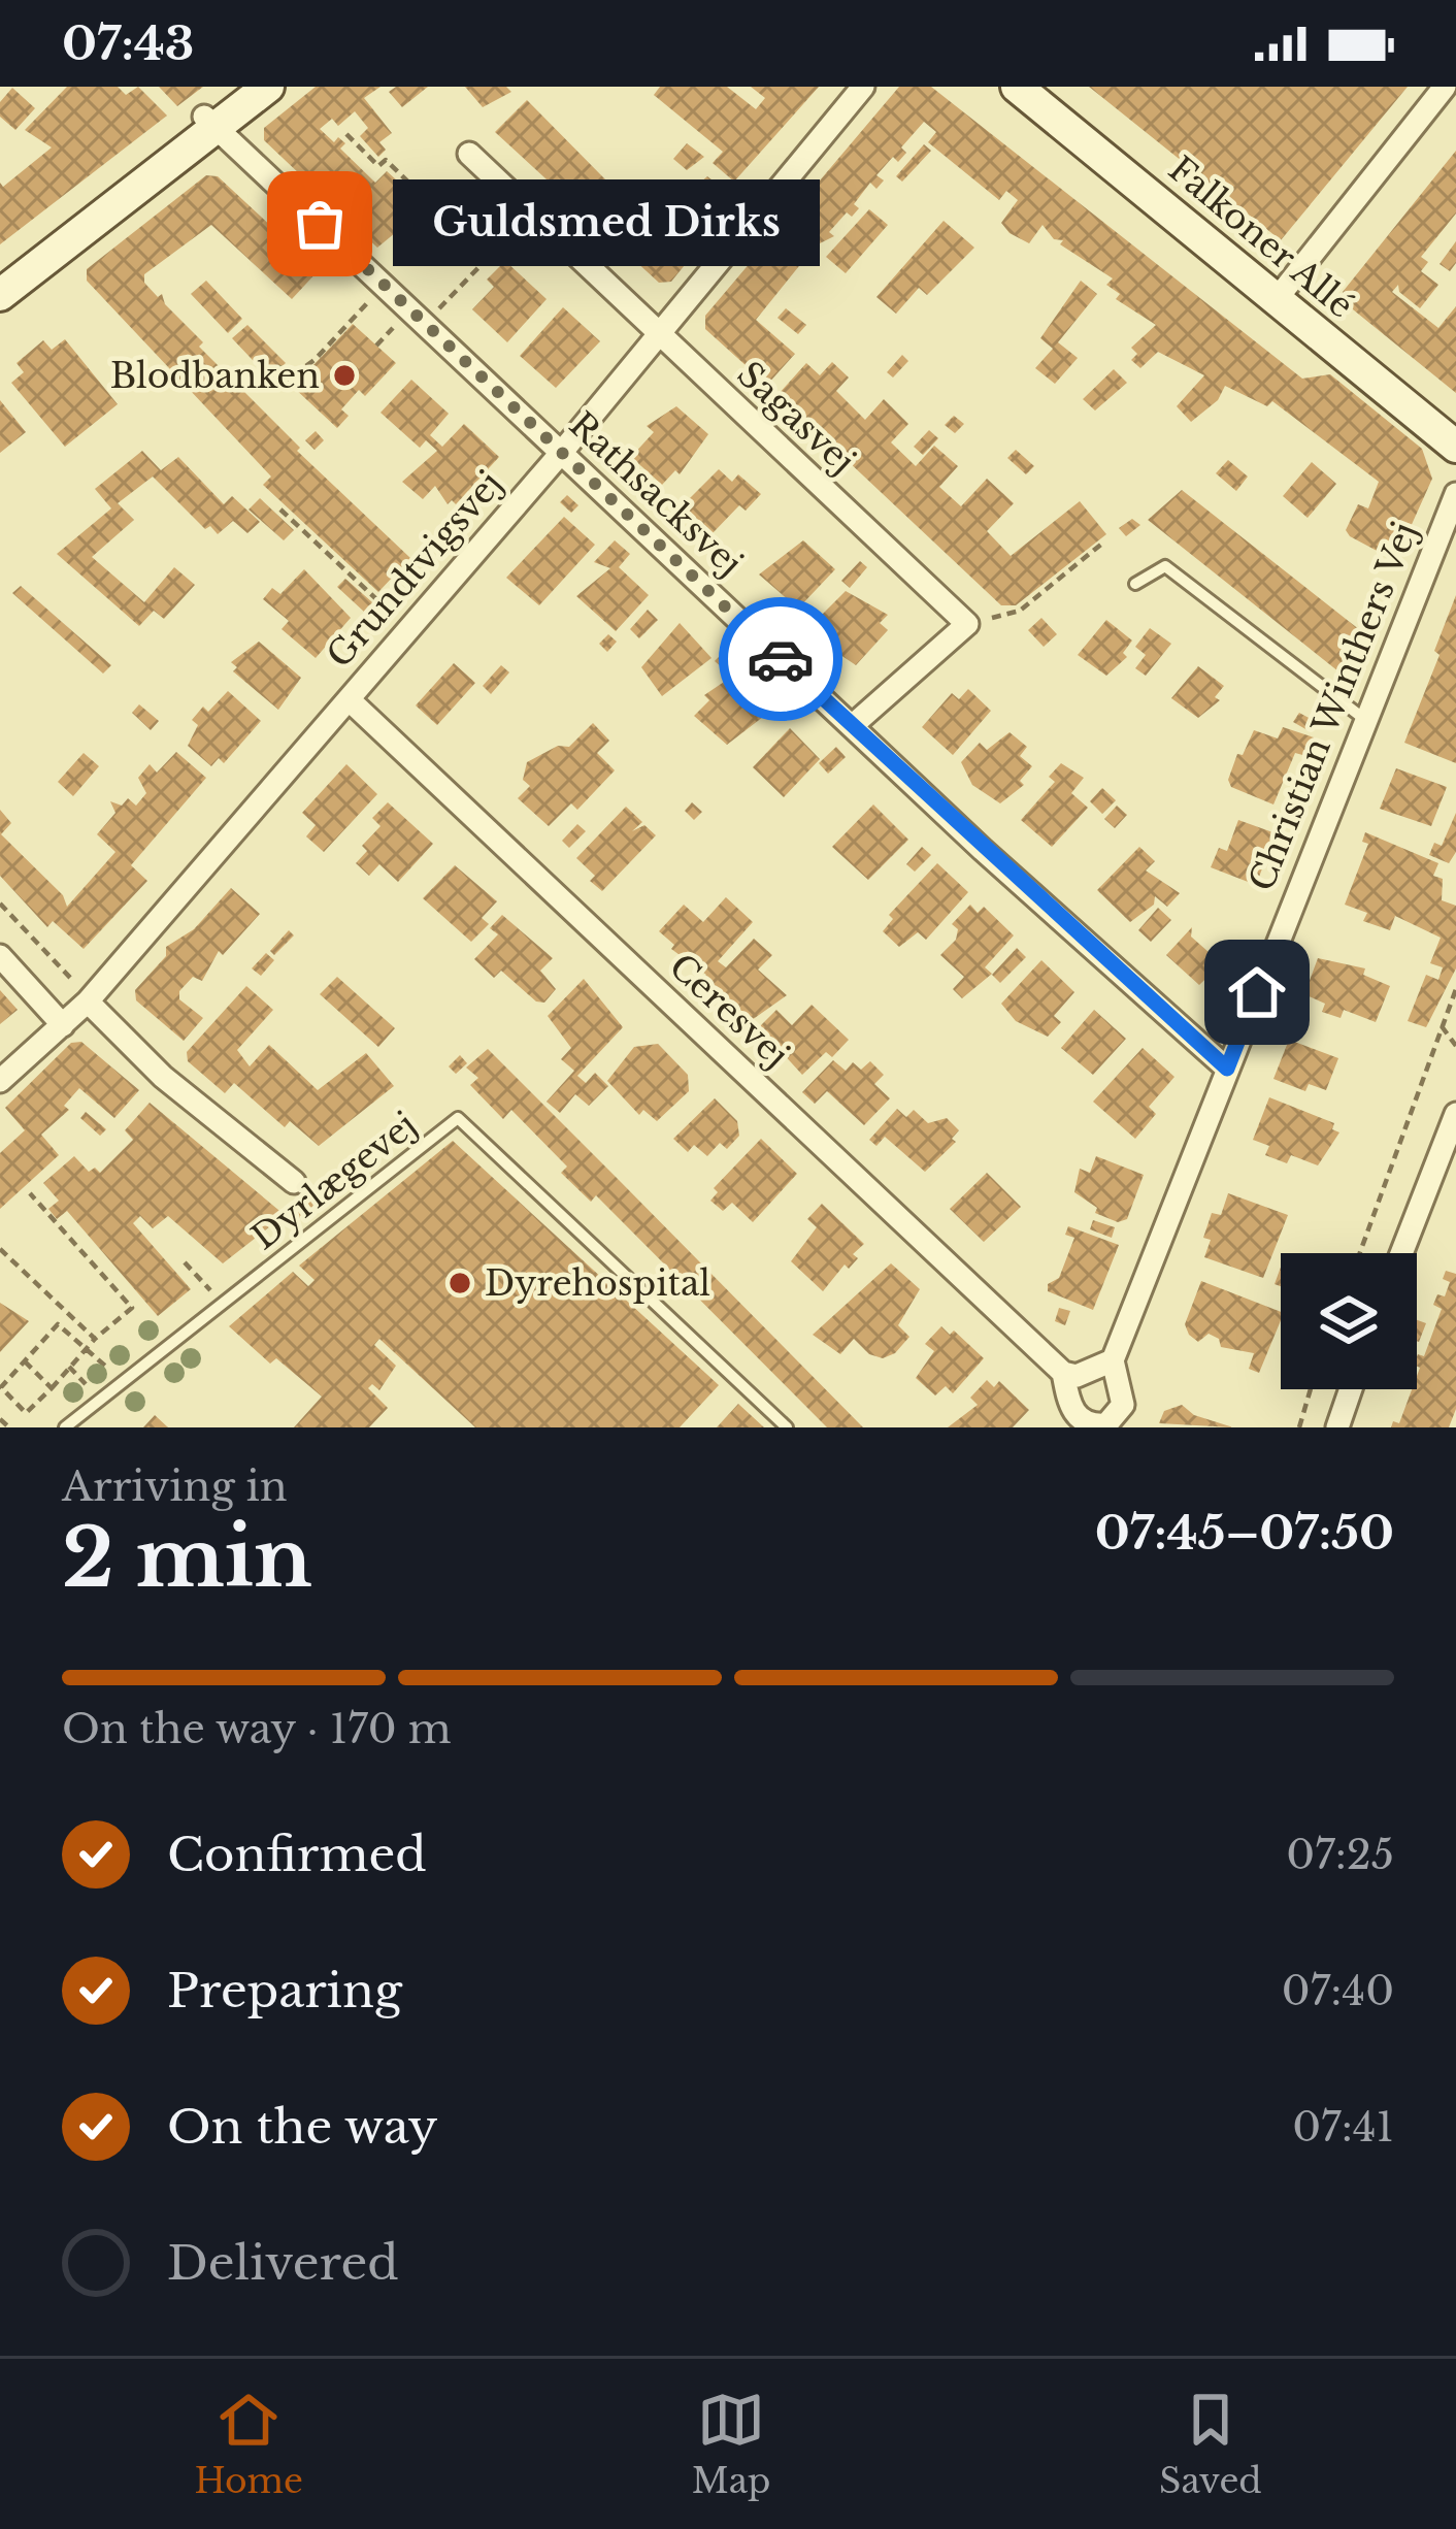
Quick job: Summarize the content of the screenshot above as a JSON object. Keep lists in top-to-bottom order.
{
  "streets": {
    "street": [
      "Falkoner Allé",
      "Sagasvej",
      "Rathsacksvej",
      "Grundtvigsvej",
      "Christian Winthers Vej",
      "Ceresvej"
    ],
    "lane": ["Dyrlægevej"]
  },
  "crossings": [
    ["Sagasvej", "Grundtvigsvej"],
    ["Rathsacksvej", "Grundtvigsvej"],
    ["Rathsacksvej", "Christian Winthers Vej"],
    ["Grundtvigsvej", "Ceresvej"],
    ["Christian Winthers Vej", "Ceresvej"]
  ],
  "places": ["Guldsmed Dirks", "Blodbanken", "Dyrehospital"],
  "page": {
    "status": "07:43",
    "bubble": "Guldsmed Dirks",
    "heading": ["2 min", "Arriving in", "07:45–07:50"],
    "bar": "On the way · 170 m",
    "list": [
      ["Confirmed", "07:25"],
      ["Preparing", "07:40"],
      ["On the way", "07:41"],
      "Delivered"
    ],
    "tabs": ["Home", "Map", "Saved"]
  }
}
